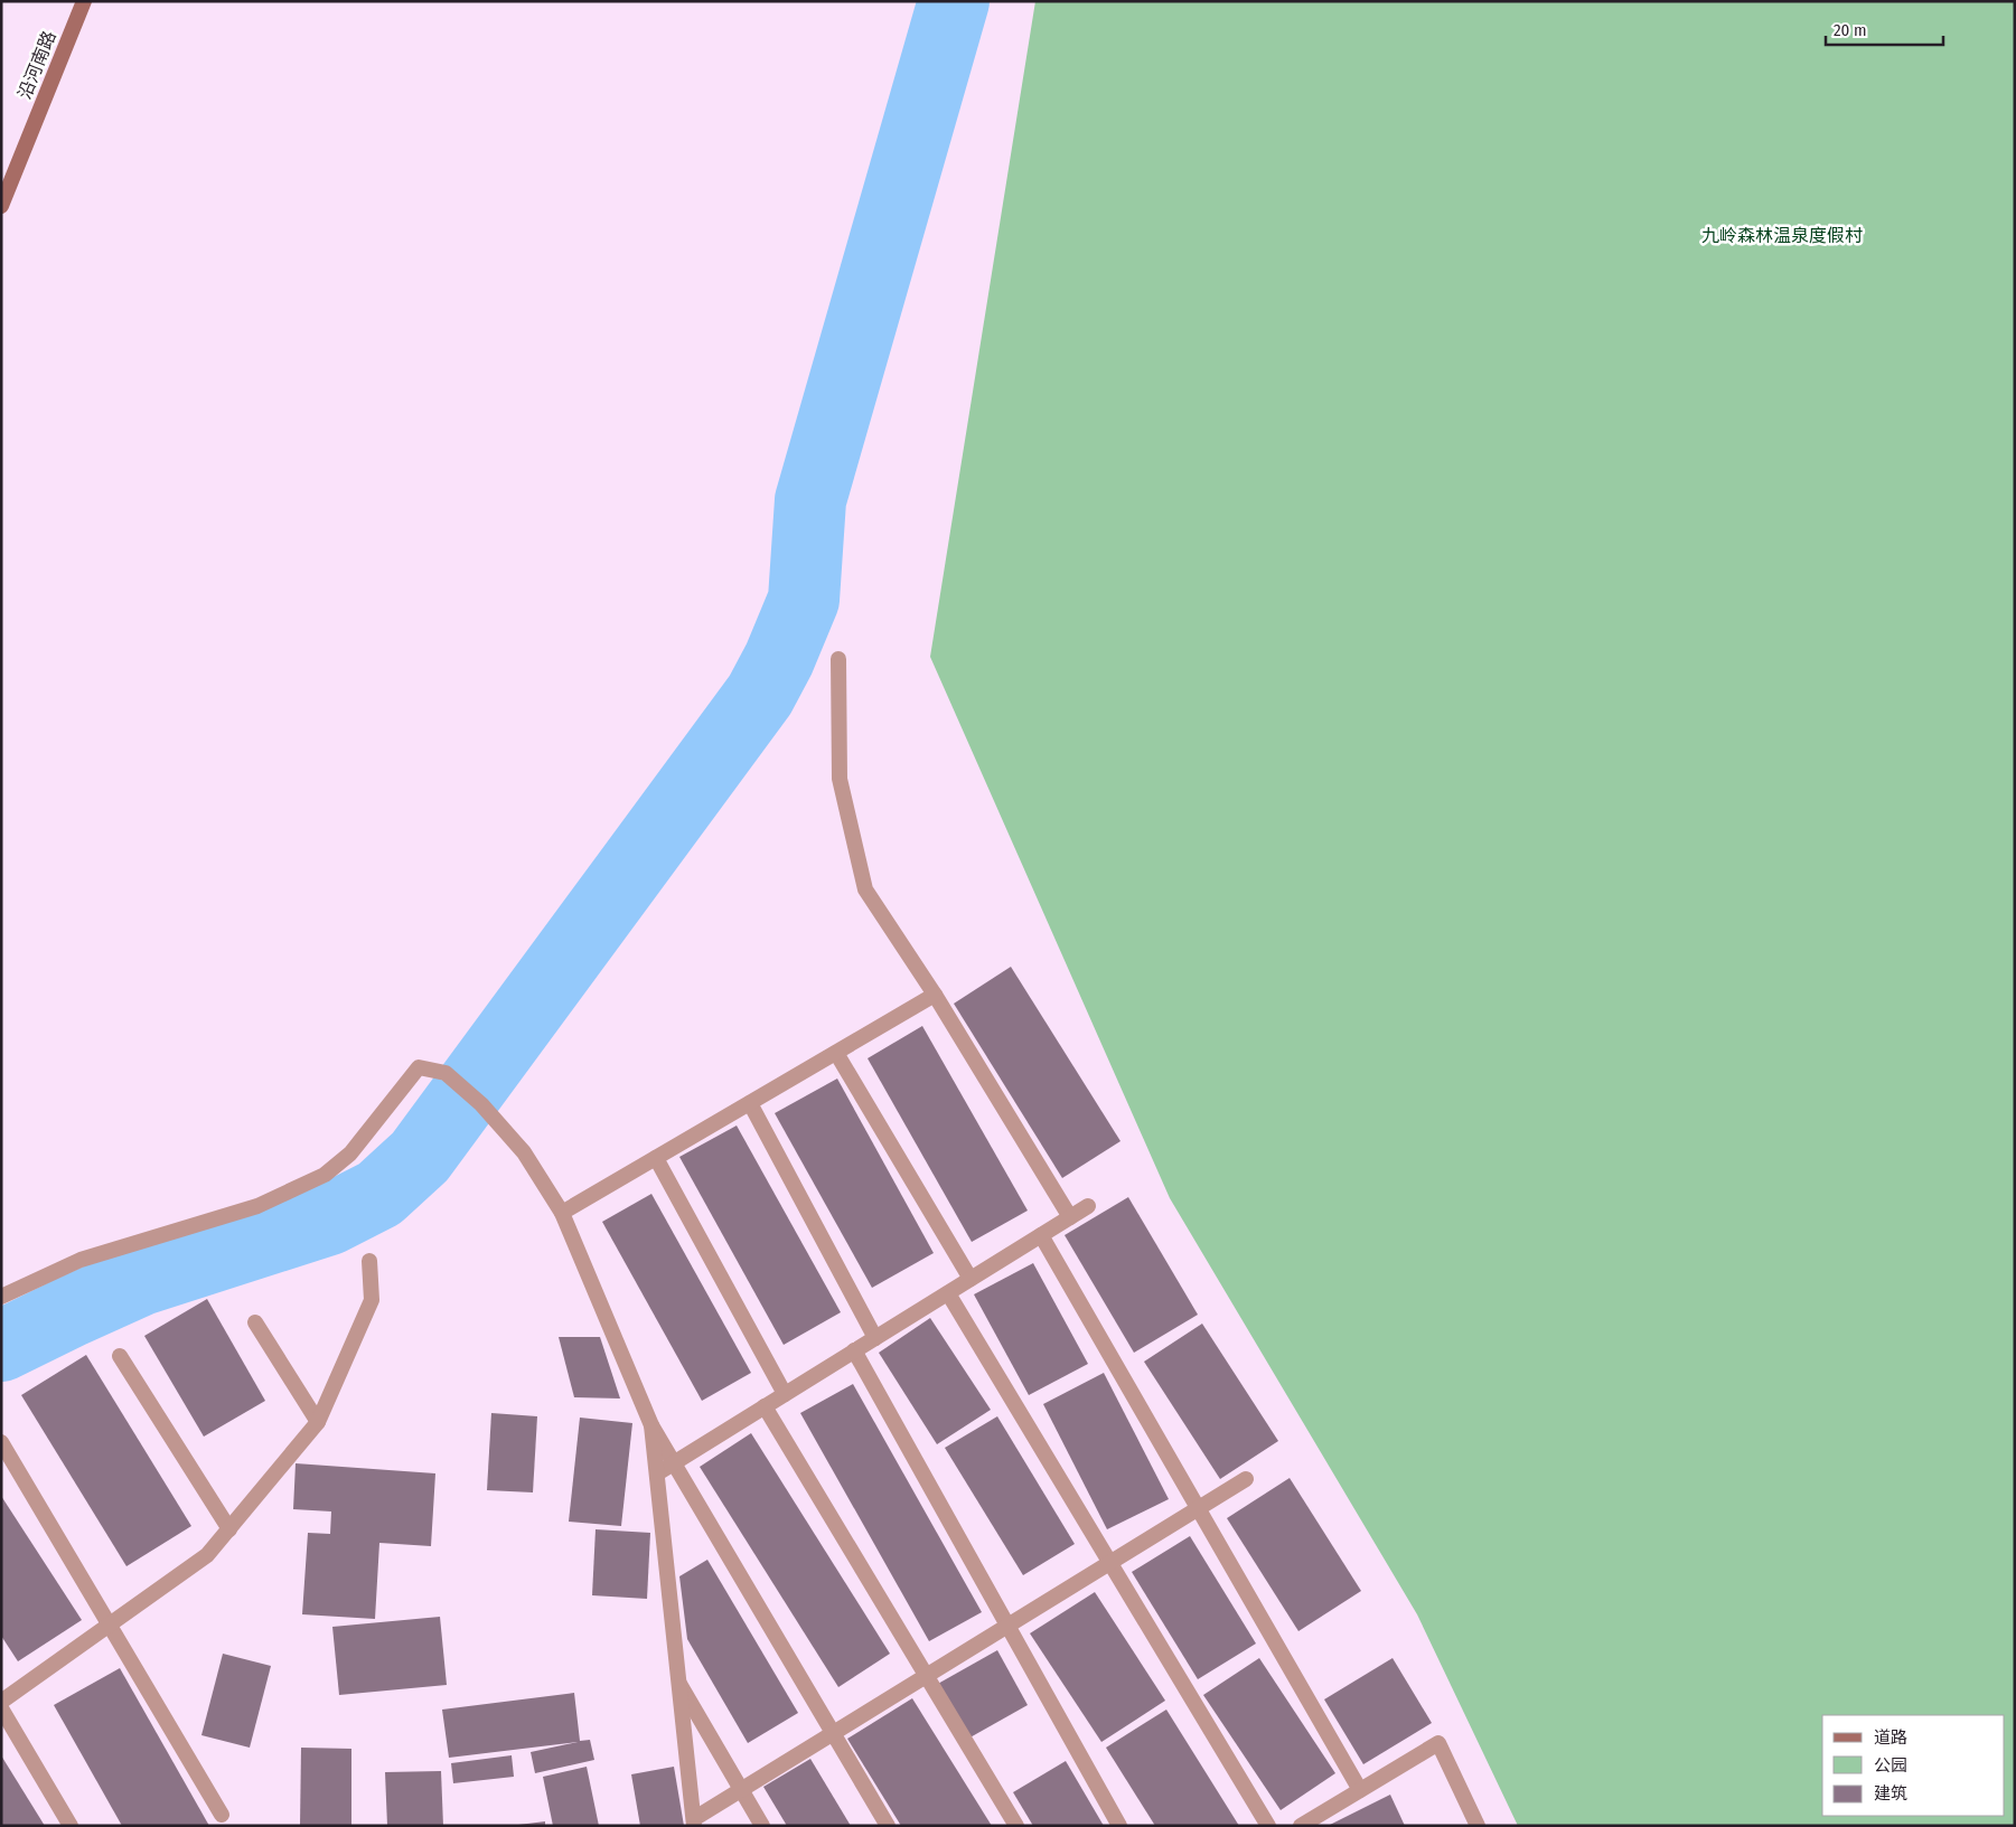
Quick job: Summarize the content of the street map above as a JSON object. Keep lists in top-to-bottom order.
{
  "streets": {
    "main road": ["沿河南路"]
  },
  "parks": ["九岭森林温泉度假村"],
  "legend": ["道路", "公园", "建筑"],
  "scale_bar": "20 m"
}
